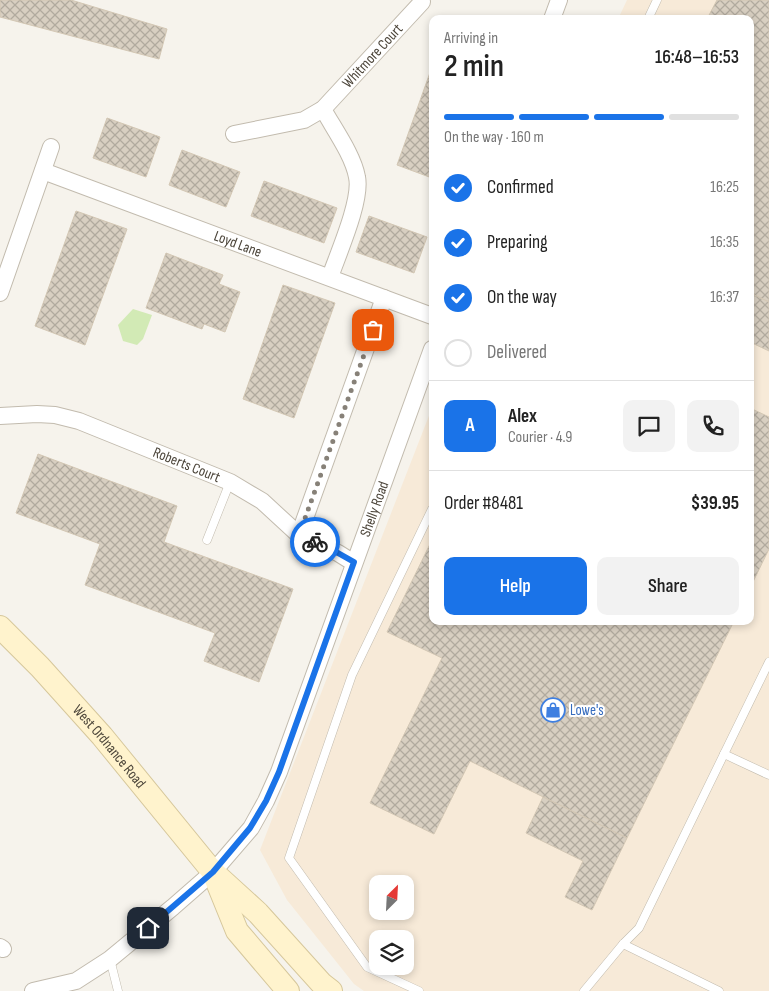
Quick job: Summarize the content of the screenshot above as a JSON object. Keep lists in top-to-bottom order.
{
  "streets": {
    "main road": ["West Ordnance Road"],
    "street": [
      "Whitmore Court",
      "Loyd Lane",
      "Roberts Court",
      "Shelly Road"
    ]
  },
  "crossings": [
    ["Roberts Court", "Shelly Road"],
    ["Shelly Road", "West Ordnance Road"]
  ],
  "places": {
    "shop": ["Lowe's"]
  },
  "north": "top right",
  "page": {
    "heading": ["2 min", "Arriving in", "16:48–16:53"],
    "panel": [
      "Alex",
      "Courier · 4.9",
      "Order #8481",
      "$39.95"
    ],
    "bar": "On the way · 160 m",
    "list": [
      ["Confirmed", "16:25"],
      ["Preparing", "16:35"],
      ["On the way", "16:37"],
      "Delivered"
    ],
    "round": "A",
    "buttons": ["Help", "Share"]
  }
}
